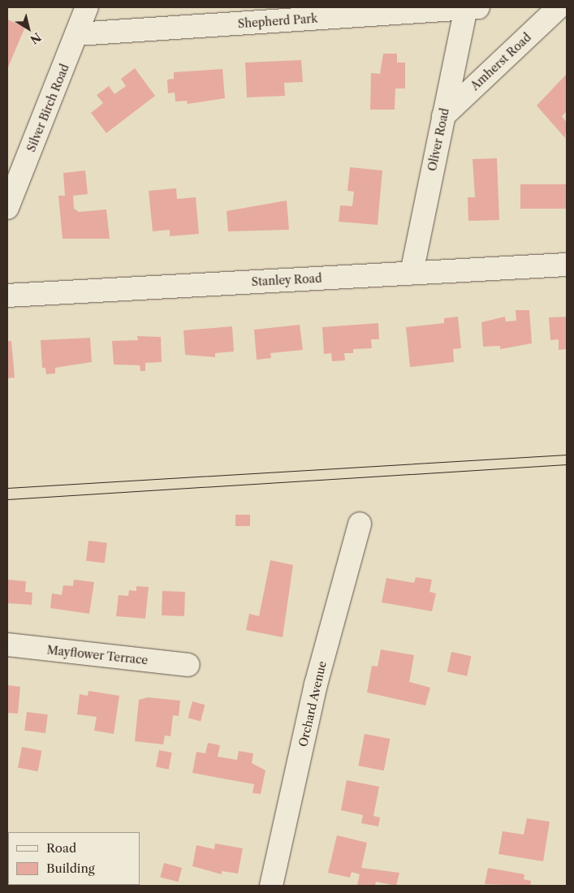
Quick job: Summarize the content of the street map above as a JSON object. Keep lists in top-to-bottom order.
{
  "streets": {
    "street": [
      "Shepherd Park",
      "Amherst Road",
      "Silver Birch Road",
      "Oliver Road",
      "Stanley Road",
      "Mayflower Terrace",
      "Orchard Avenue"
    ]
  },
  "crossings": [
    ["Shepherd Park", "Silver Birch Road"],
    ["Shepherd Park", "Oliver Road"],
    ["Amherst Road", "Oliver Road"],
    ["Oliver Road", "Stanley Road"]
  ],
  "legend": ["Road", "Building"],
  "north": "bottom right"
}
